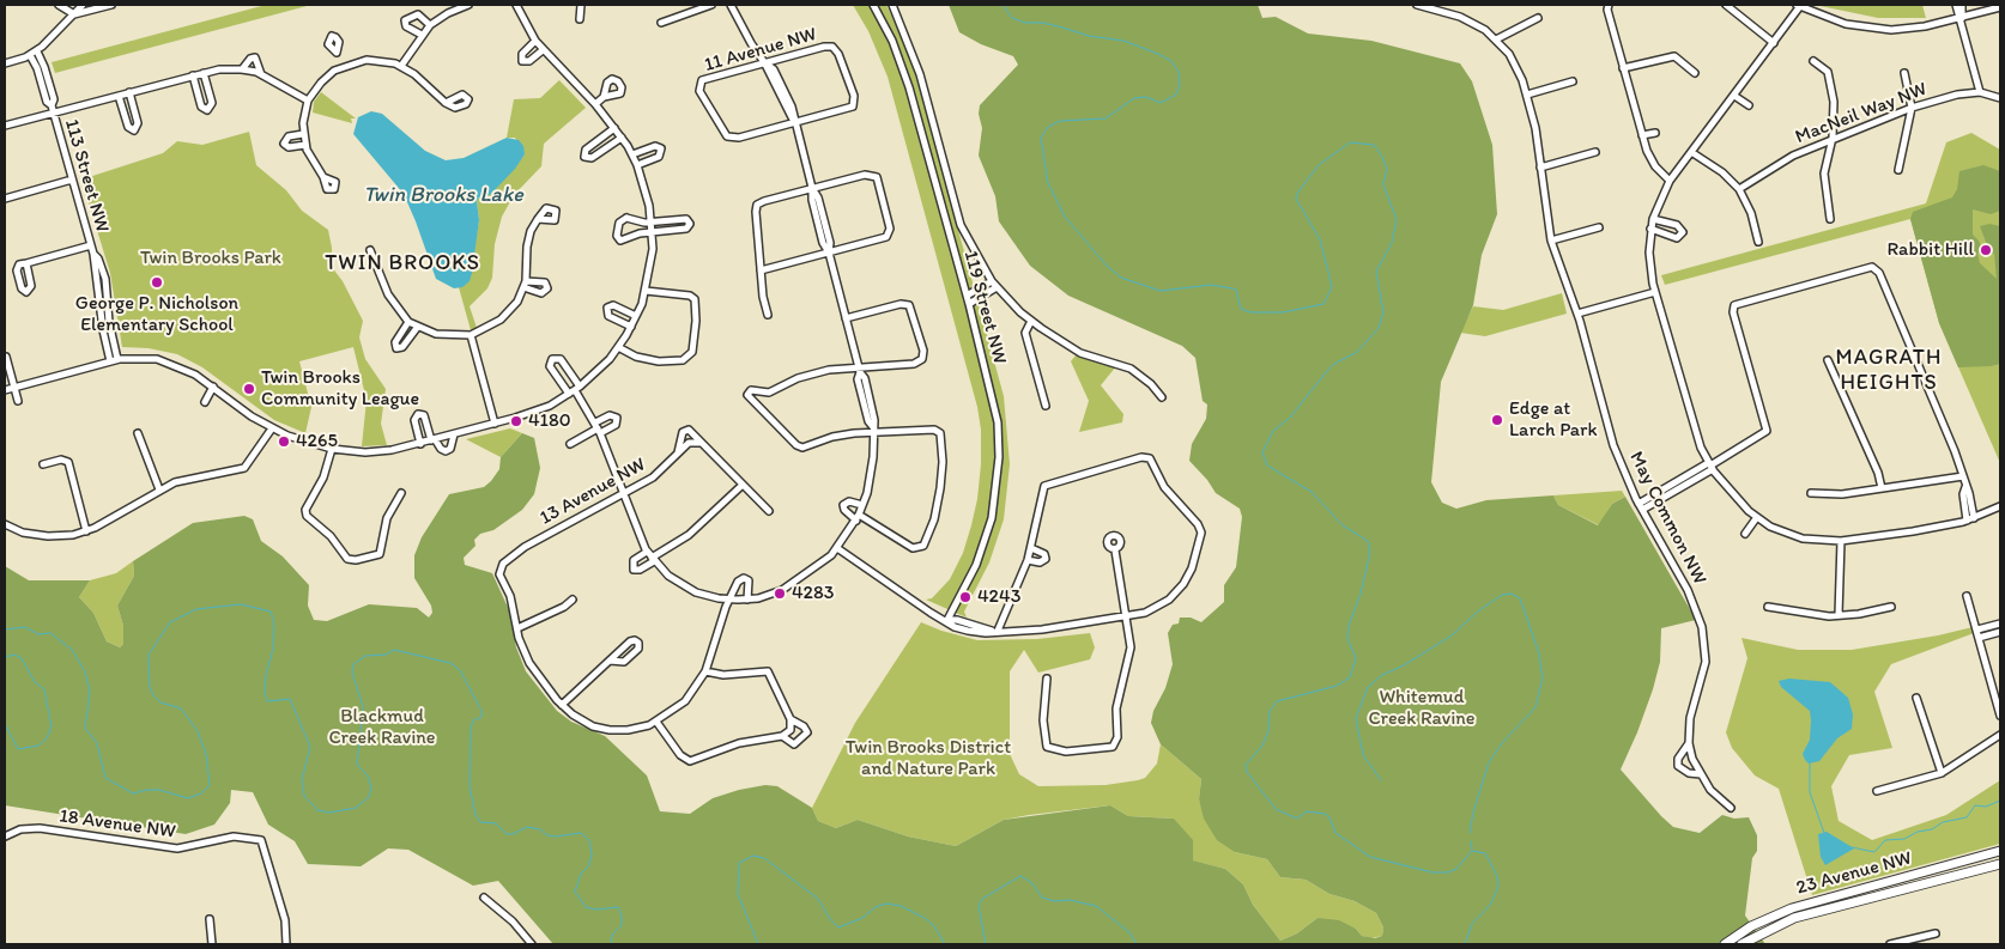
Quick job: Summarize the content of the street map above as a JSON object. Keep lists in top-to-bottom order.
{
  "streets": {
    "main road": ["23 Avenue NW"],
    "street": [
      "11 Avenue NW",
      "MacNeil Way NW",
      "113 Street NW",
      "119 Street NW",
      "13 Avenue NW",
      "May Common NW",
      "18 Avenue NW"
    ]
  },
  "districts": ["TWIN BROOKS", "MAGRATH HEIGHTS"],
  "water": ["Twin Brooks Lake"],
  "parks": [
    "Twin Brooks Park",
    "Whitemud Creek Ravine",
    "Blackmud Creek Ravine",
    "Twin Brooks District and Nature Park"
  ],
  "places": [
    "Rabbit Hill",
    "George P. Nicholson Elementary School",
    "Twin Brooks Community League",
    "Edge at Larch Park",
    "4180",
    "4265",
    "4283",
    "4243"
  ]
}
